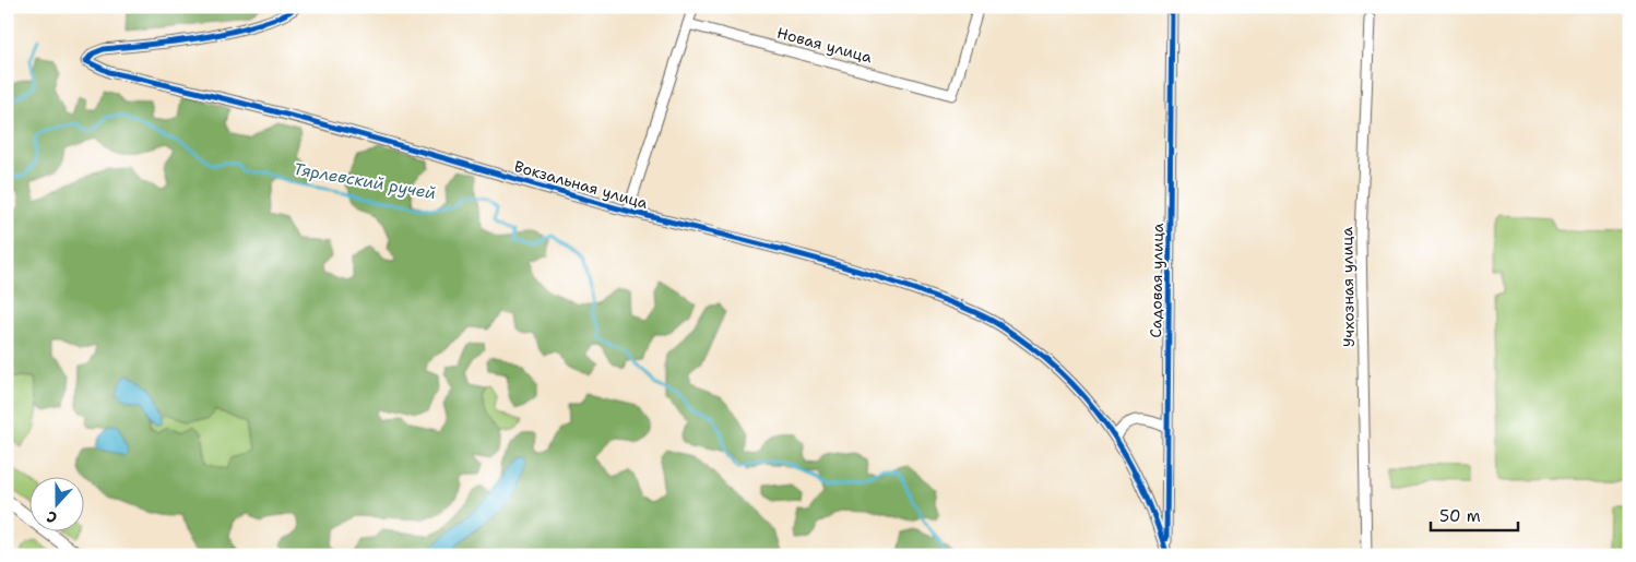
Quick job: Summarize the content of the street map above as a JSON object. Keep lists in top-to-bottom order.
{
  "streets": {
    "street": [
      "Новая улица",
      "Вокзальная улица",
      "Садовая улица",
      "Учхозная улица"
    ]
  },
  "crossings": [
    ["Вокзальная улица", "Садовая улица"]
  ],
  "water": ["Тярлевский ручей"],
  "scale_bar": "50 m",
  "north": "bottom"
}
